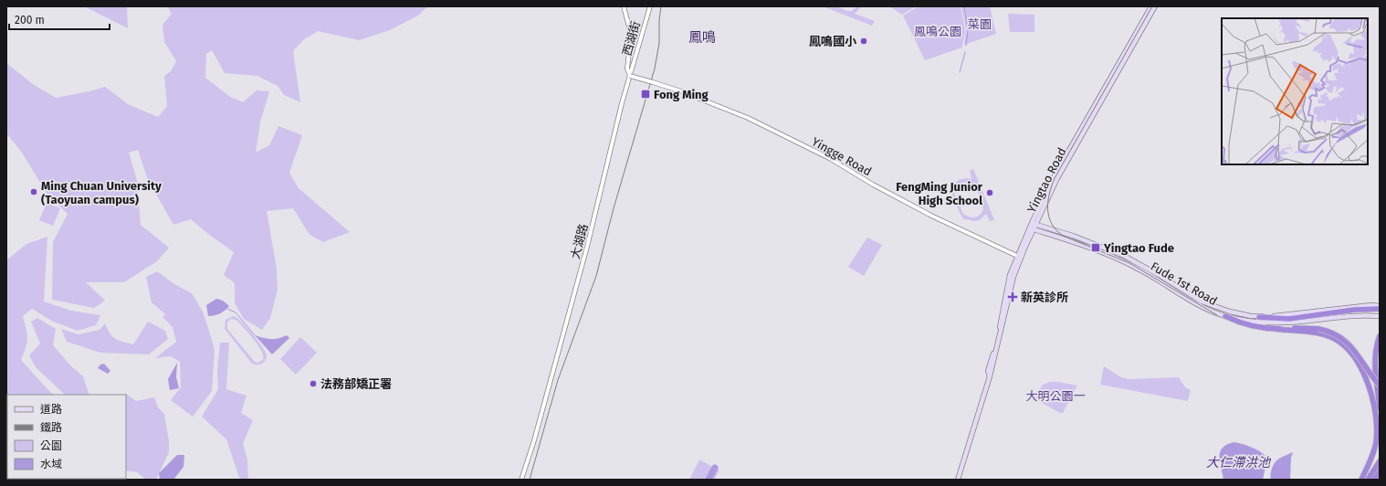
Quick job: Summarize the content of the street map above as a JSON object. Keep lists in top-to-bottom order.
{
  "streets": {
    "main road": ["Yingtao Road", "Fude 1st Road"],
    "street": ["西湖街", "Yingge Road", "大湖路"]
  },
  "crossings": [
    ["西湖街", "Yingge Road"],
    ["西湖街", "大湖路"],
    ["Yingge Road", "Yingtao Road"],
    ["Yingge Road", "大湖路"],
    ["Yingtao Road", "Fude 1st Road"]
  ],
  "districts": ["鳳鳴"],
  "water": ["大仁滯洪池"],
  "parks": ["菜園", "鳳鳴公園", "大明公園一"],
  "places": {
    "other": [
      "鳳鳴國小",
      "Ming Chuan University (Taoyuan campus)",
      "FengMing Junior High School",
      "法務部矯正署"
    ],
    "transit": ["Fong Ming", "Yingtao Fude"],
    "health": ["新英診所"]
  },
  "legend": [
    "道路",
    "鐵路",
    "公園",
    "水域"
  ],
  "scale_bar": "200 m"
}
